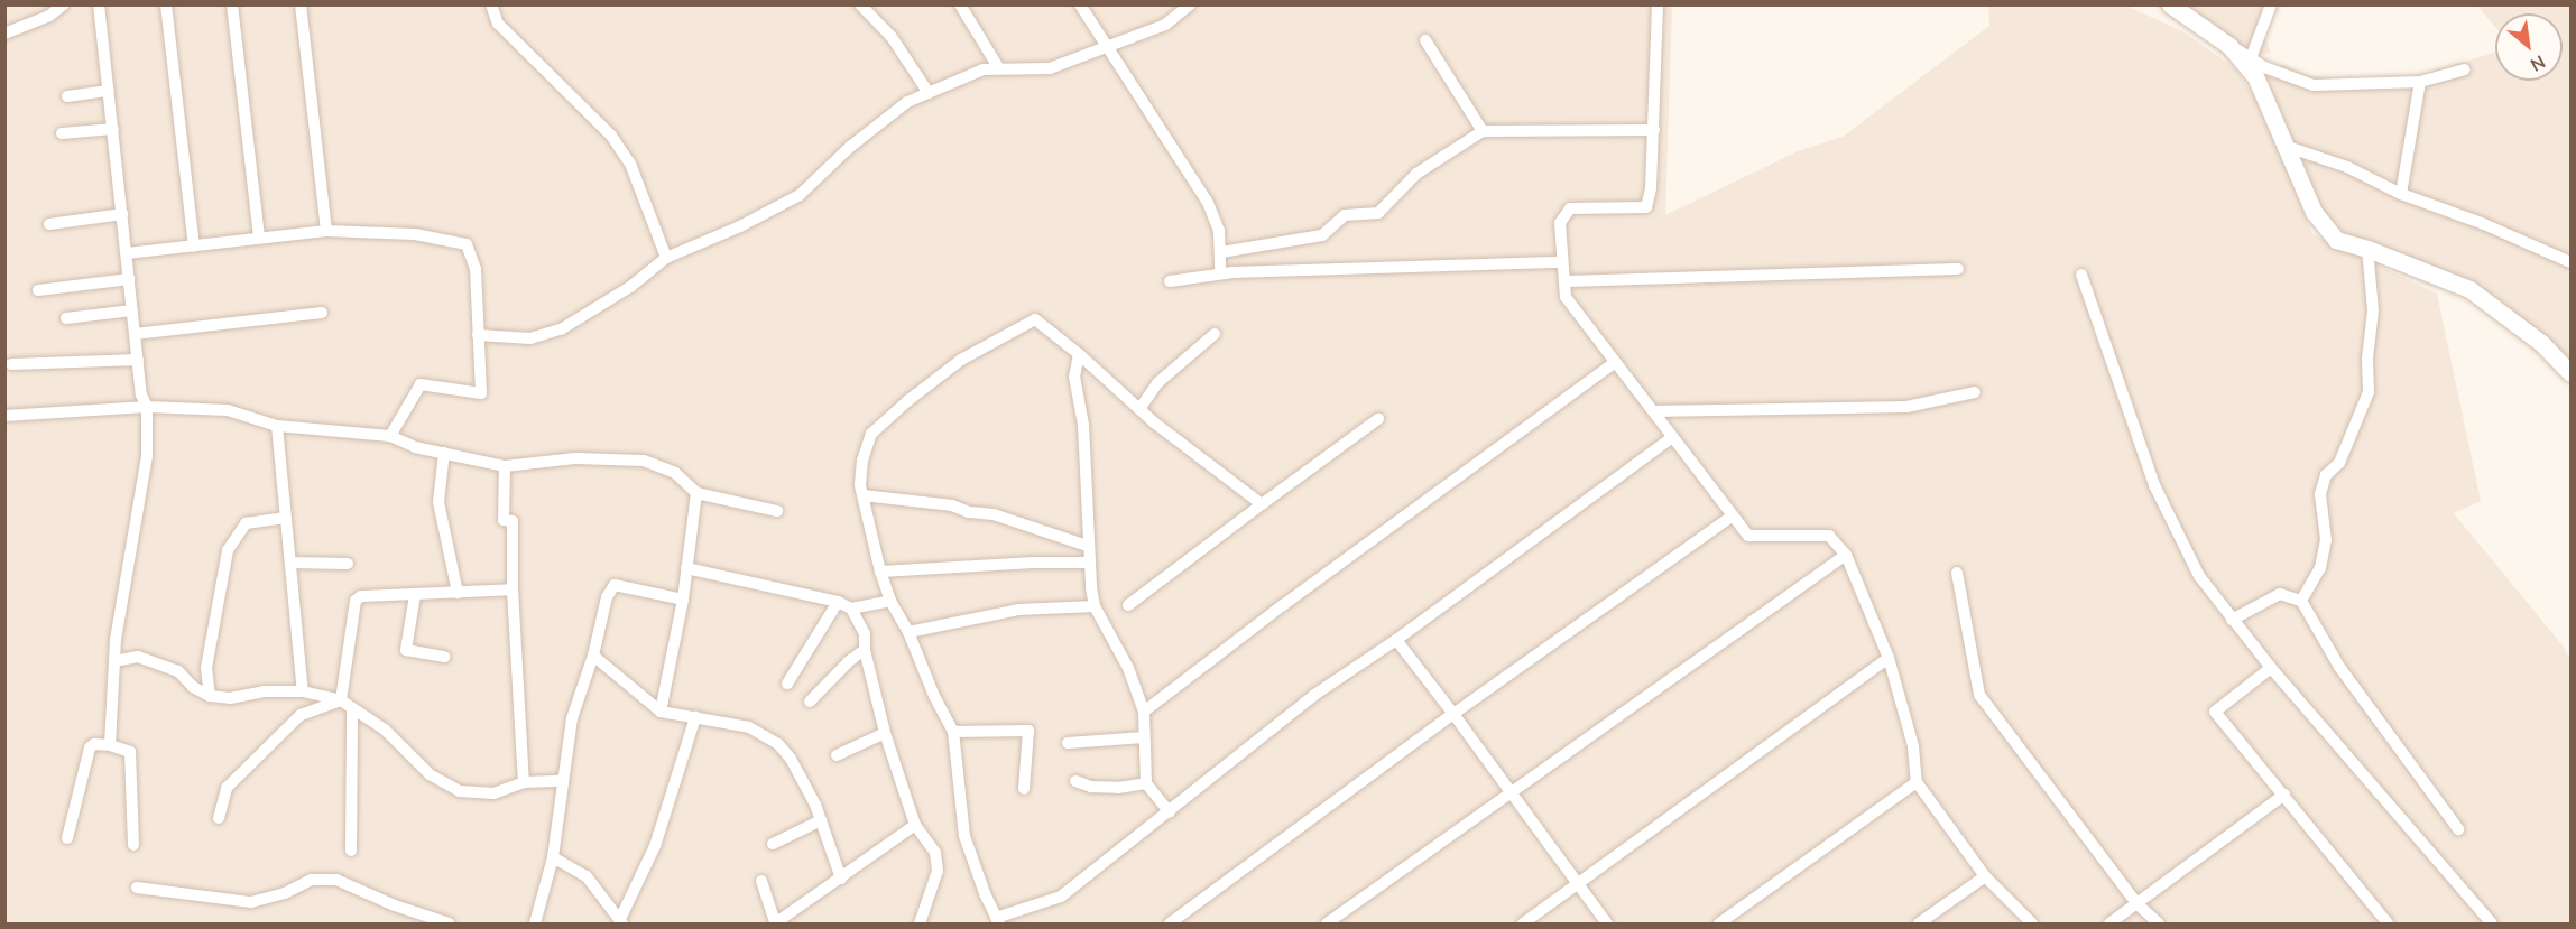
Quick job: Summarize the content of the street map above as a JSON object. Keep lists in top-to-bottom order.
{
  "north": "bottom right"
}
